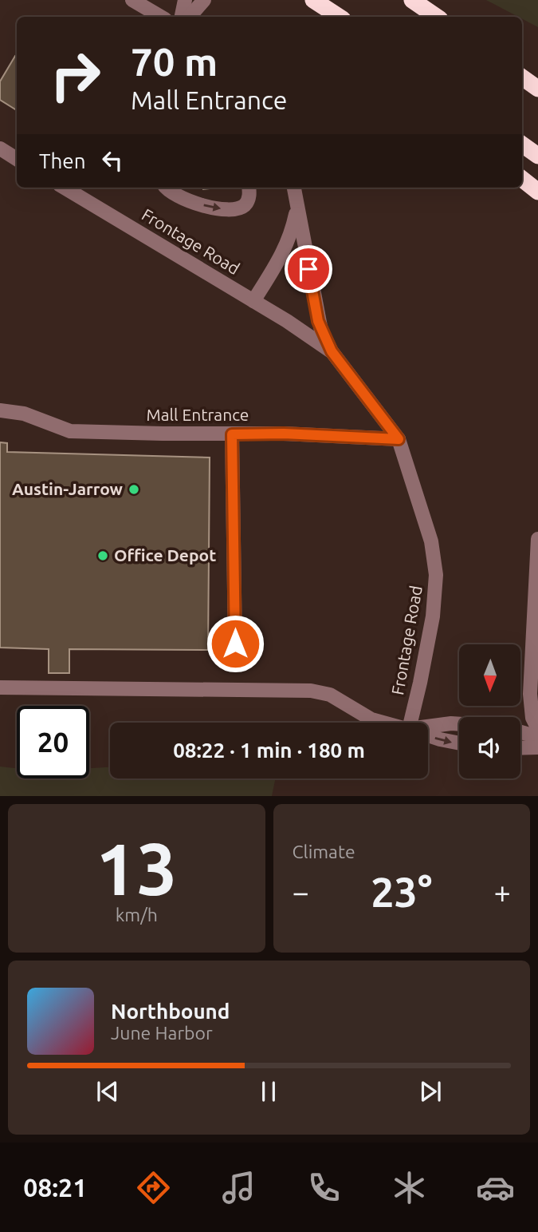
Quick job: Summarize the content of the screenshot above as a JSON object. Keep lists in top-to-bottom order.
{
  "streets": {
    "street": ["Frontage Road", "Mall Entrance"]
  },
  "crossings": [
    ["Frontage Road", "Mall Entrance"]
  ],
  "places": ["Austin-Jarrow", "Office Depot"],
  "north": "bottom",
  "page": {
    "turn": ["70 m", "Mall Entrance"],
    "then": "Then",
    "limit": "20",
    "trip": "08:22 · 1 min · 180 m",
    "tile": [
      ["13", "km/h"],
      "Climate"
    ],
    "heat": ["−", "23°", "+"],
    "song": ["Northbound", "June Harbor"],
    "tabs": "08:21"
  }
}
